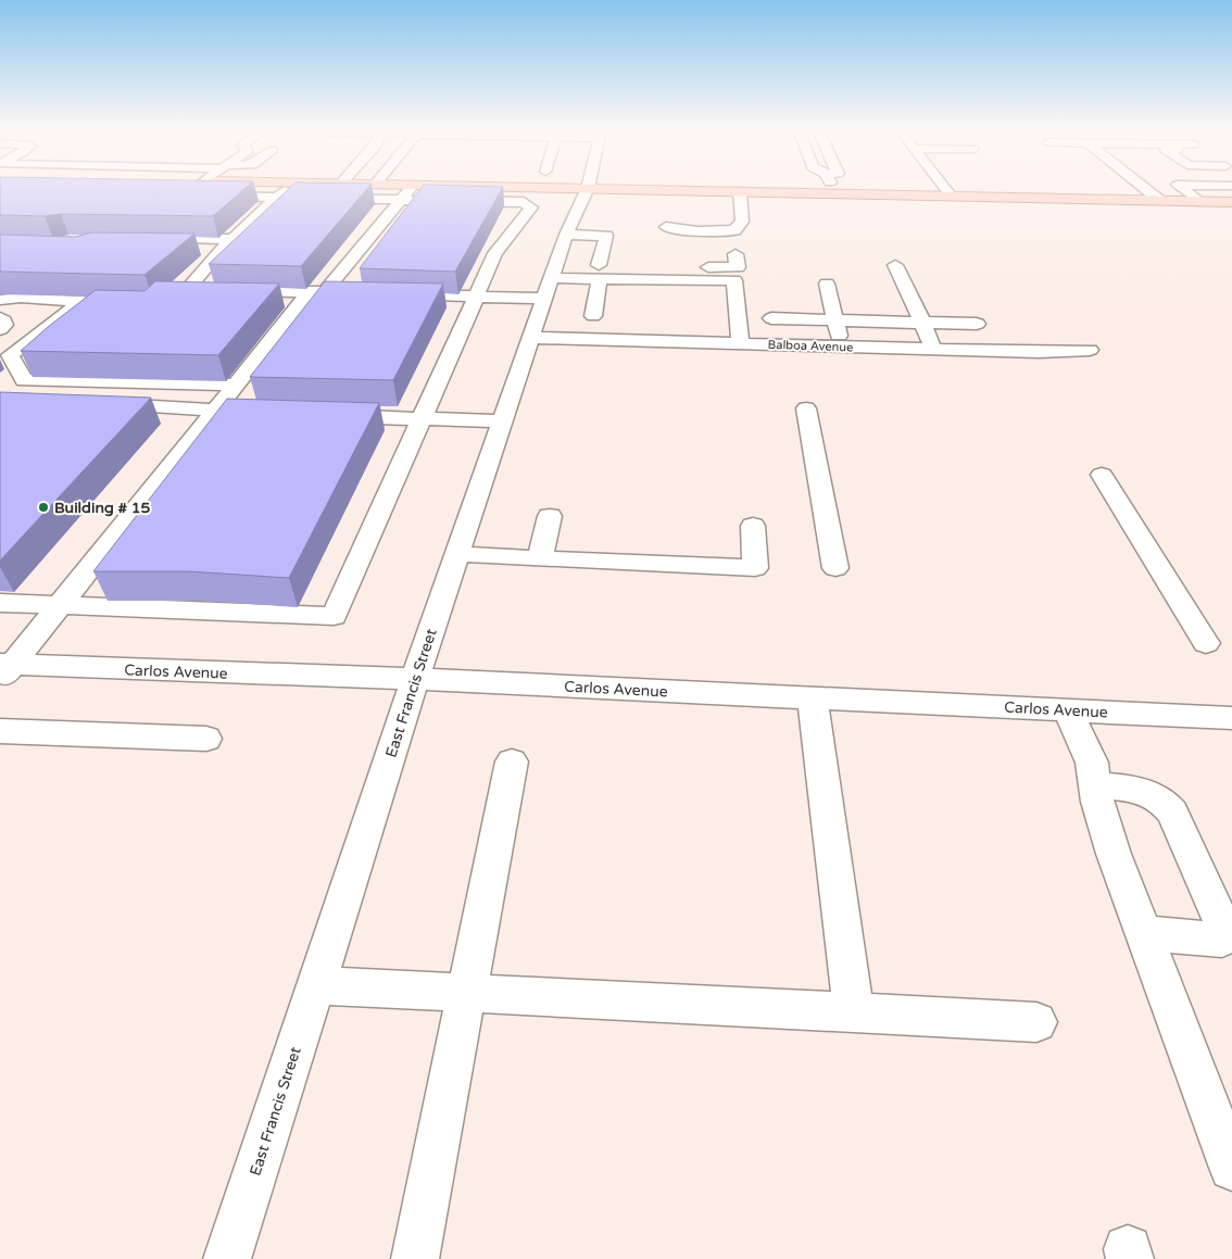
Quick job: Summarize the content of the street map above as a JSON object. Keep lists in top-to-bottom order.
{
  "streets": {
    "street": ["Balboa Avenue", "Carlos Avenue", "East Francis Street"]
  },
  "crossings": [
    ["Balboa Avenue", "East Francis Street"],
    ["Carlos Avenue", "East Francis Street"]
  ],
  "places": ["Building # 15"]
}
